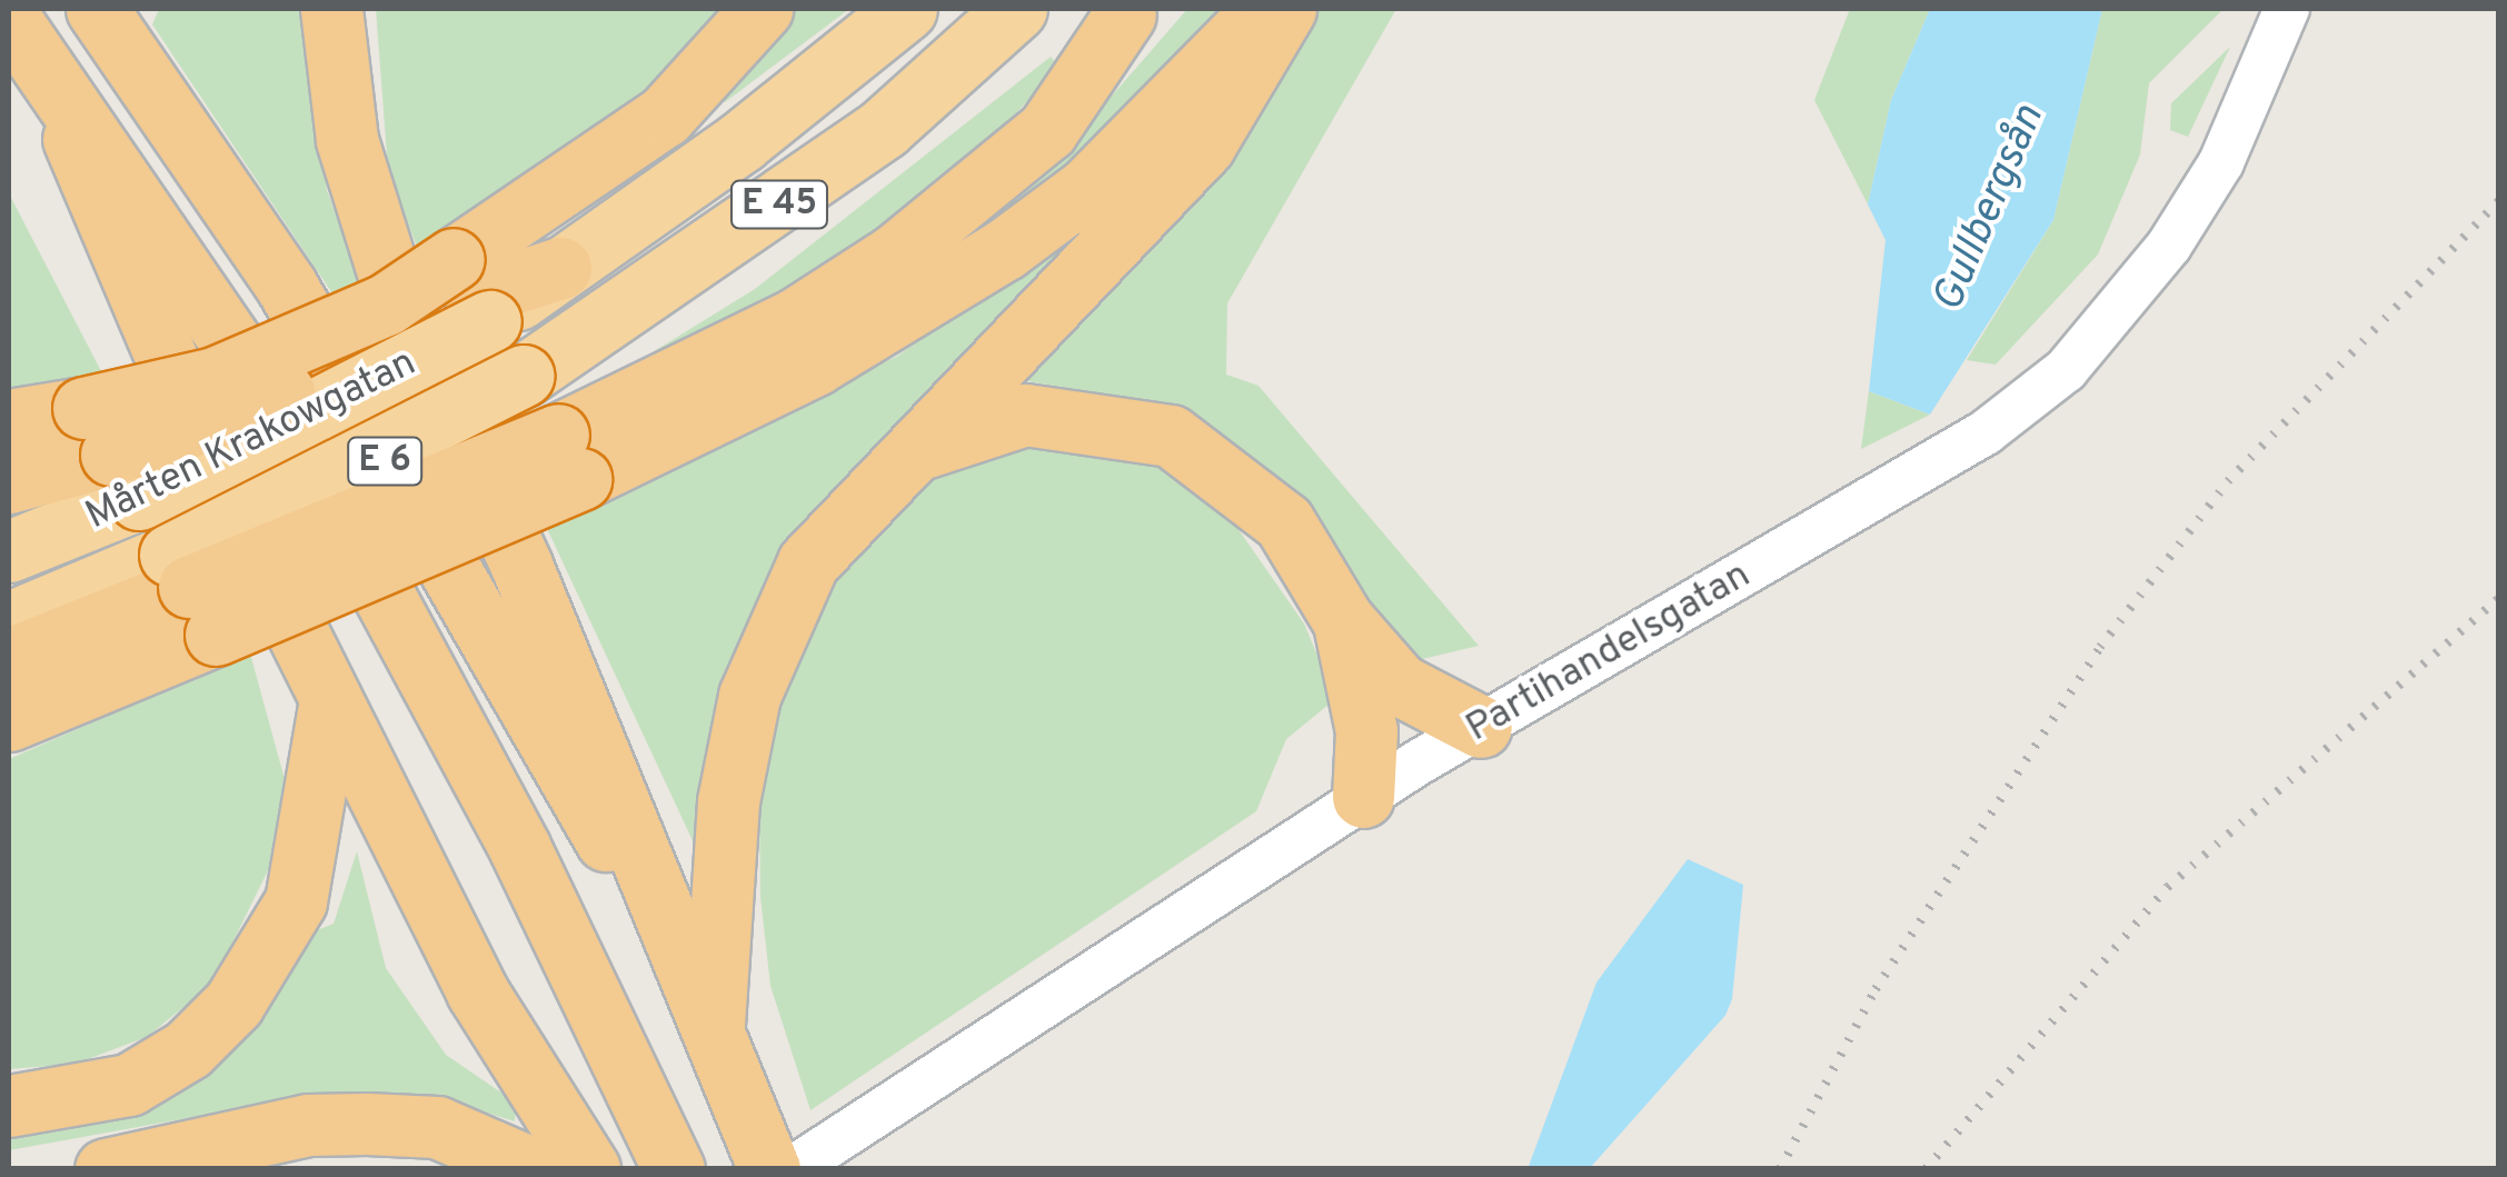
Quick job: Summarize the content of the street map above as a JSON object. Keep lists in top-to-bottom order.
{
  "streets": {
    "highway": ["E 45", "Mårten Krakowgatan", "E 6"],
    "street": ["Partihandelsgatan"]
  },
  "water": ["Gullbergsån"]
}
